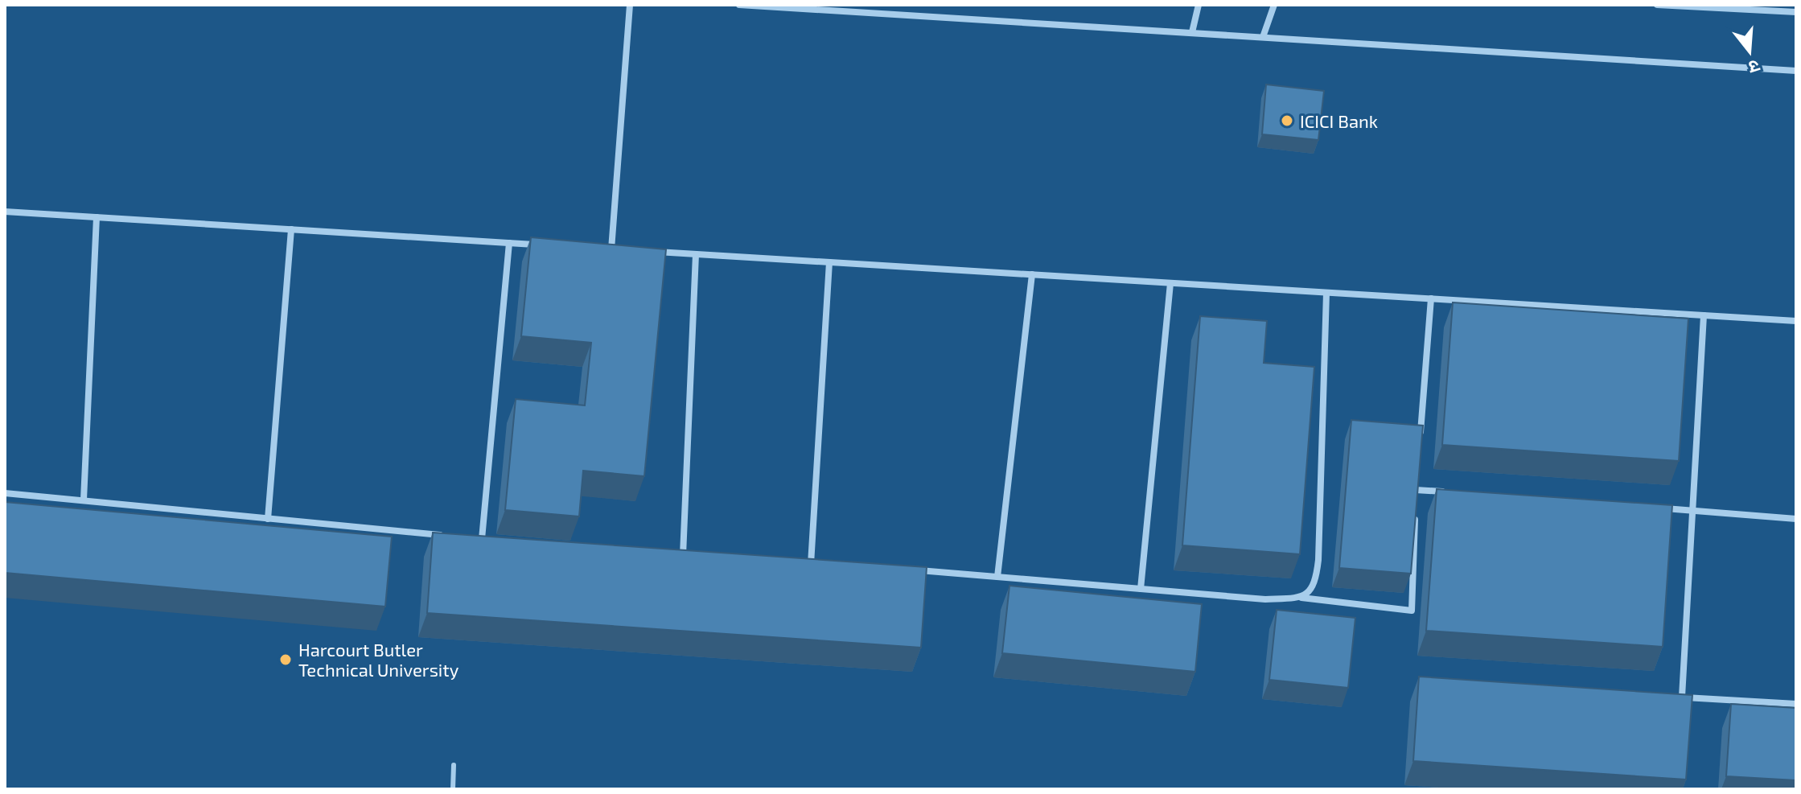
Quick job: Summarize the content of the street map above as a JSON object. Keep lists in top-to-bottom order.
{
  "places": ["ICICI Bank", "Harcourt Butler Technical University"],
  "north": "bottom"
}
